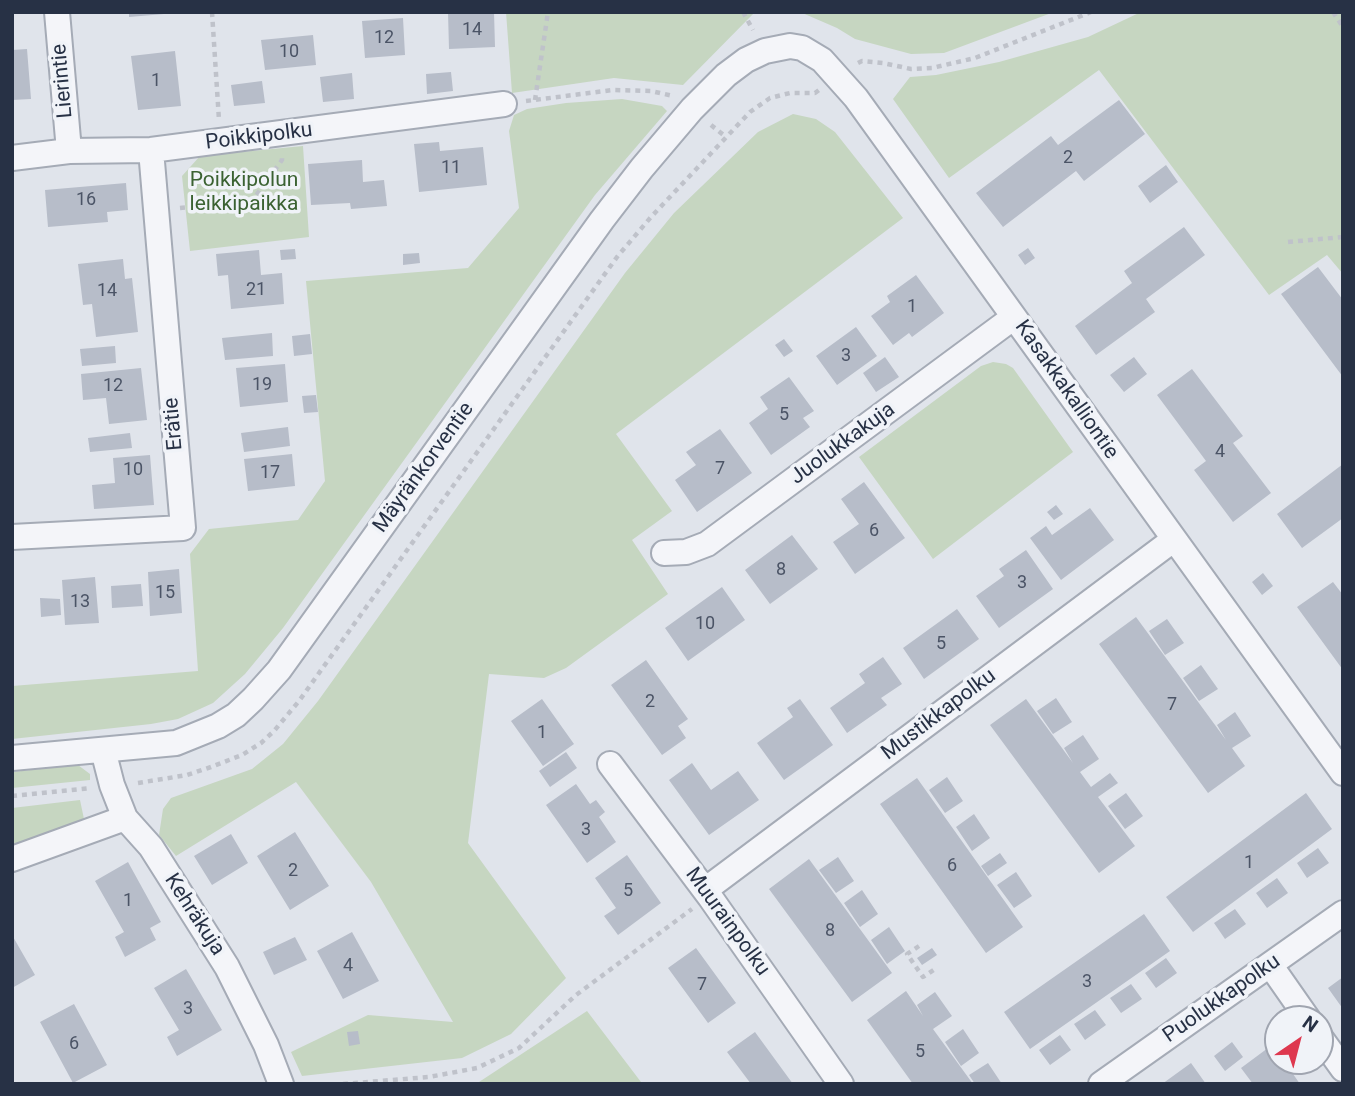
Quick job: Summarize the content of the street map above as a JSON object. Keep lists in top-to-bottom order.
{
  "streets": {
    "street": [
      "Lierintie",
      "Poikkipolku",
      "Kasakkakalliontie",
      "Erätie",
      "Juolukkakuja",
      "Mäyränkorventie",
      "Mustikkapolku",
      "Kehräkuja",
      "Muurainpolku",
      "Puolukkapolku"
    ]
  },
  "crossings": [
    ["Lierintie", "Poikkipolku"],
    ["Poikkipolku", "Erätie"],
    ["Kasakkakalliontie", "Juolukkakuja"],
    ["Kasakkakalliontie", "Mäyränkorventie"],
    ["Kasakkakalliontie", "Mustikkapolku"],
    ["Mäyränkorventie", "Kehräkuja"],
    ["Mustikkapolku", "Muurainpolku"]
  ],
  "parks": ["Poikkipolun leikkipaikka"],
  "house_numbers": [
    "14",
    "12",
    "10",
    "1",
    "2",
    "11",
    "16",
    "21",
    "14",
    "1",
    "3",
    "19",
    "12",
    "5",
    "4",
    "7",
    "10",
    "17",
    "6",
    "8",
    "3",
    "15",
    "13",
    "10",
    "5",
    "2",
    "7",
    "1",
    "3",
    "1",
    "6",
    "2",
    "5",
    "1",
    "8",
    "4",
    "3",
    "7",
    "3",
    "6",
    "5"
  ],
  "north": "top right"
}
